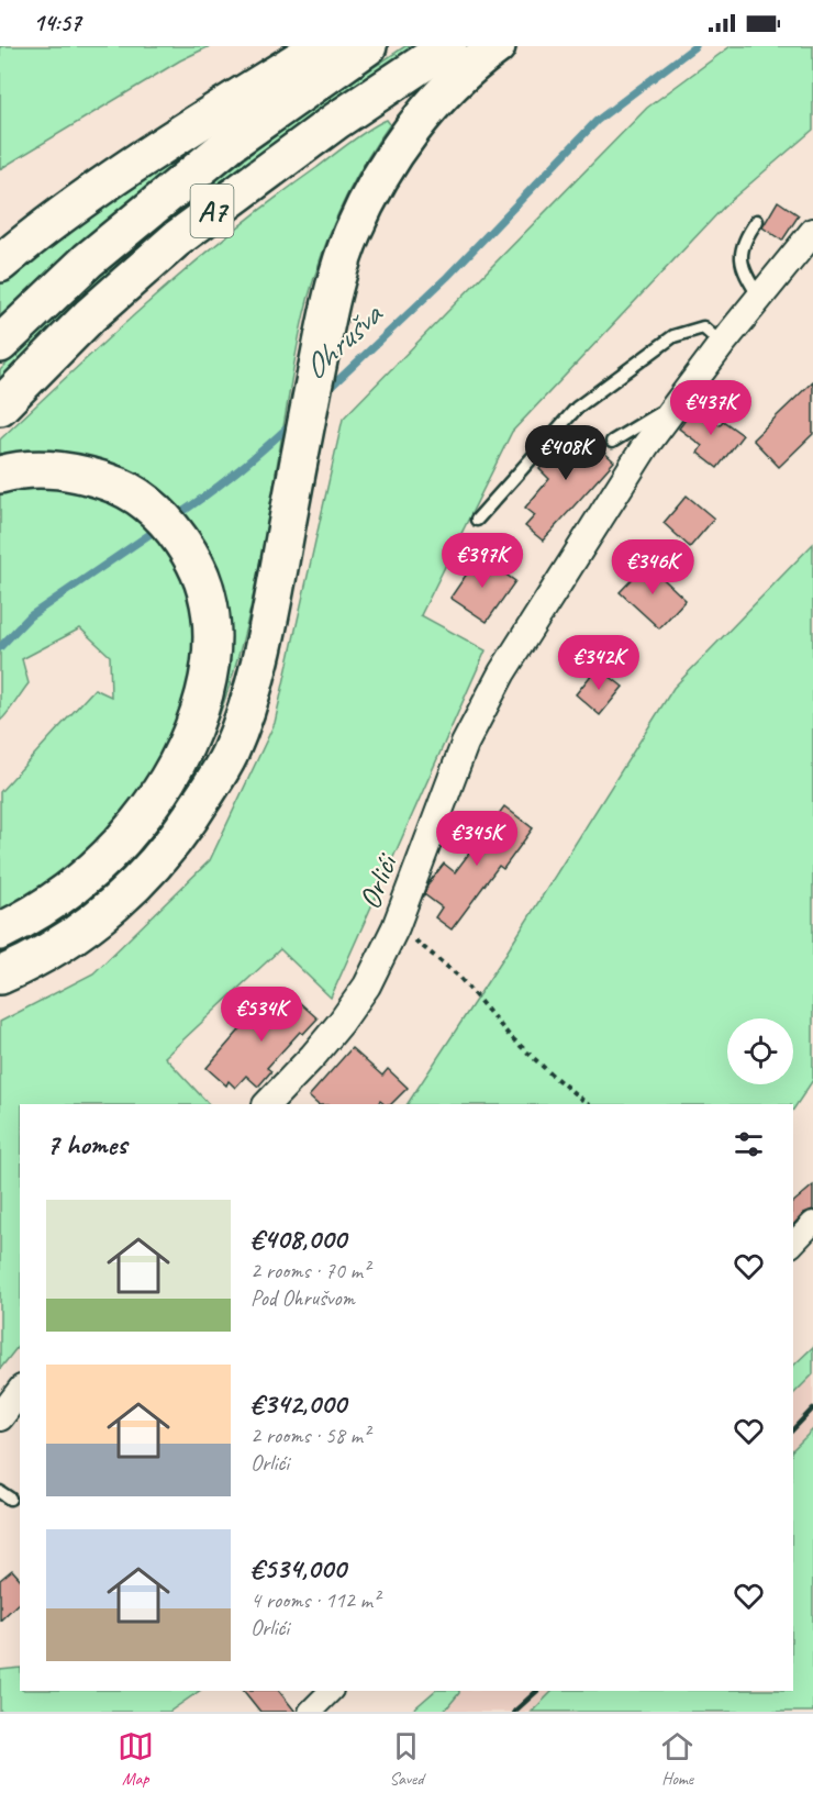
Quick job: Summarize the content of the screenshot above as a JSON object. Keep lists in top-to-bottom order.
{
  "streets": {
    "highway": ["A7"],
    "street": ["Orlići"]
  },
  "water": ["Ohrušva"],
  "page": {
    "status": "14:57",
    "price": [
      "€437K",
      "€408K",
      "€397K",
      "€346K",
      "€342K",
      "€345K",
      "€534K"
    ],
    "heading": "7 homes",
    "list": [
      {
        "name": "€408,000",
        "note": "2 rooms · 70 m² · Pod Ohrušvom"
      },
      {
        "name": "€342,000",
        "note": "2 rooms · 58 m² · Orlići"
      },
      {
        "name": "€534,000",
        "note": "4 rooms · 112 m² · Orlići"
      }
    ],
    "tabs": ["Map", "Saved", "Home"]
  }
}
